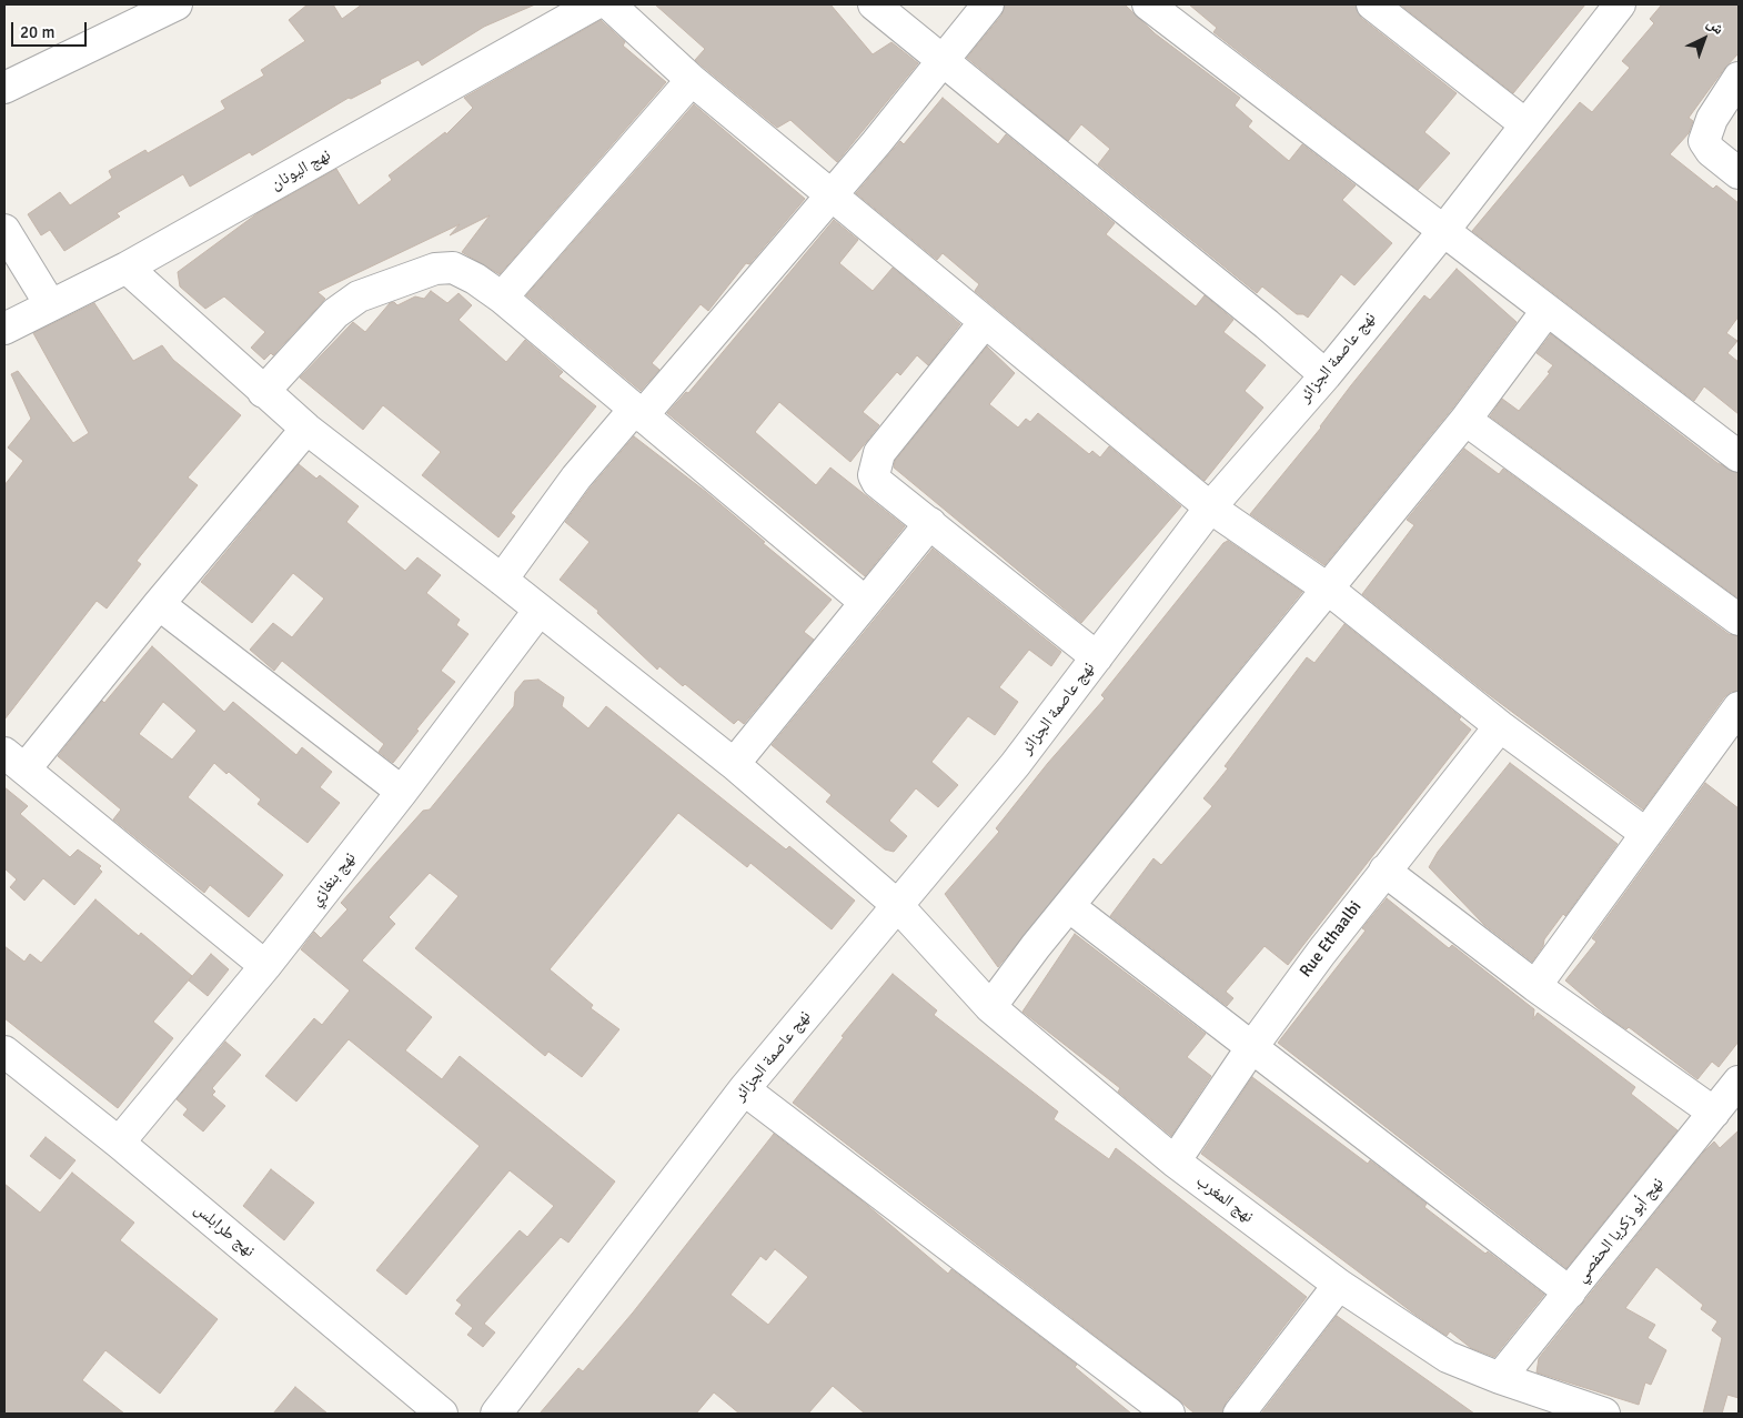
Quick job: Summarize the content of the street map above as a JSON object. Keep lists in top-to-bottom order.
{
  "streets": {
    "street": [
      "نهج اليونان",
      "نهج عاصمة الجزائر",
      "نهج بنغازي",
      "Rue Ethaalbi",
      "نهج المغرب",
      "نهج طرابلس",
      "نهج أبو زكريا الحفصي"
    ]
  },
  "crossings": [
    ["نهج اليونان", "نهج المغرب"],
    ["نهج عاصمة الجزائر", "نهج المغرب"],
    ["نهج بنغازي", "نهج المغرب"],
    ["نهج بنغازي", "نهج طرابلس"],
    ["Rue Ethaalbi", "نهج المغرب"],
    ["نهج المغرب", "نهج أبو زكريا الحفصي"]
  ],
  "scale_bar": "20 m",
  "north": "top right"
}
